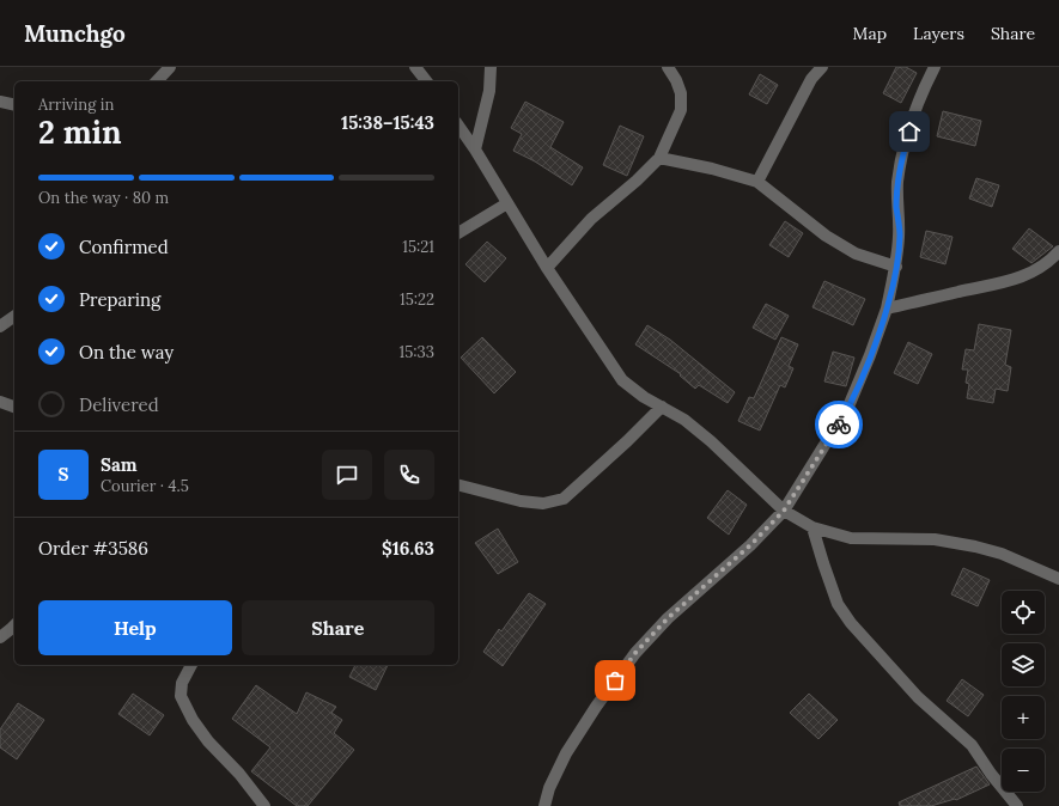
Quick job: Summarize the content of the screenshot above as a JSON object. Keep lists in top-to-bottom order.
{
  "page": {
    "header": "Munchgo",
    "nav": ["Map", "Layers", "Share"],
    "heading": ["2 min", "Arriving in", "15:38–15:43"],
    "panel": [
      "Sam",
      "Courier · 4.5",
      "Order #3586",
      "$16.63"
    ],
    "bar": "On the way · 80 m",
    "list": [
      ["Confirmed", "15:21"],
      ["Preparing", "15:22"],
      ["On the way", "15:33"],
      "Delivered"
    ],
    "round": "S",
    "map_buttons": ["+", "−"],
    "buttons": ["Help", "Share"]
  }
}
